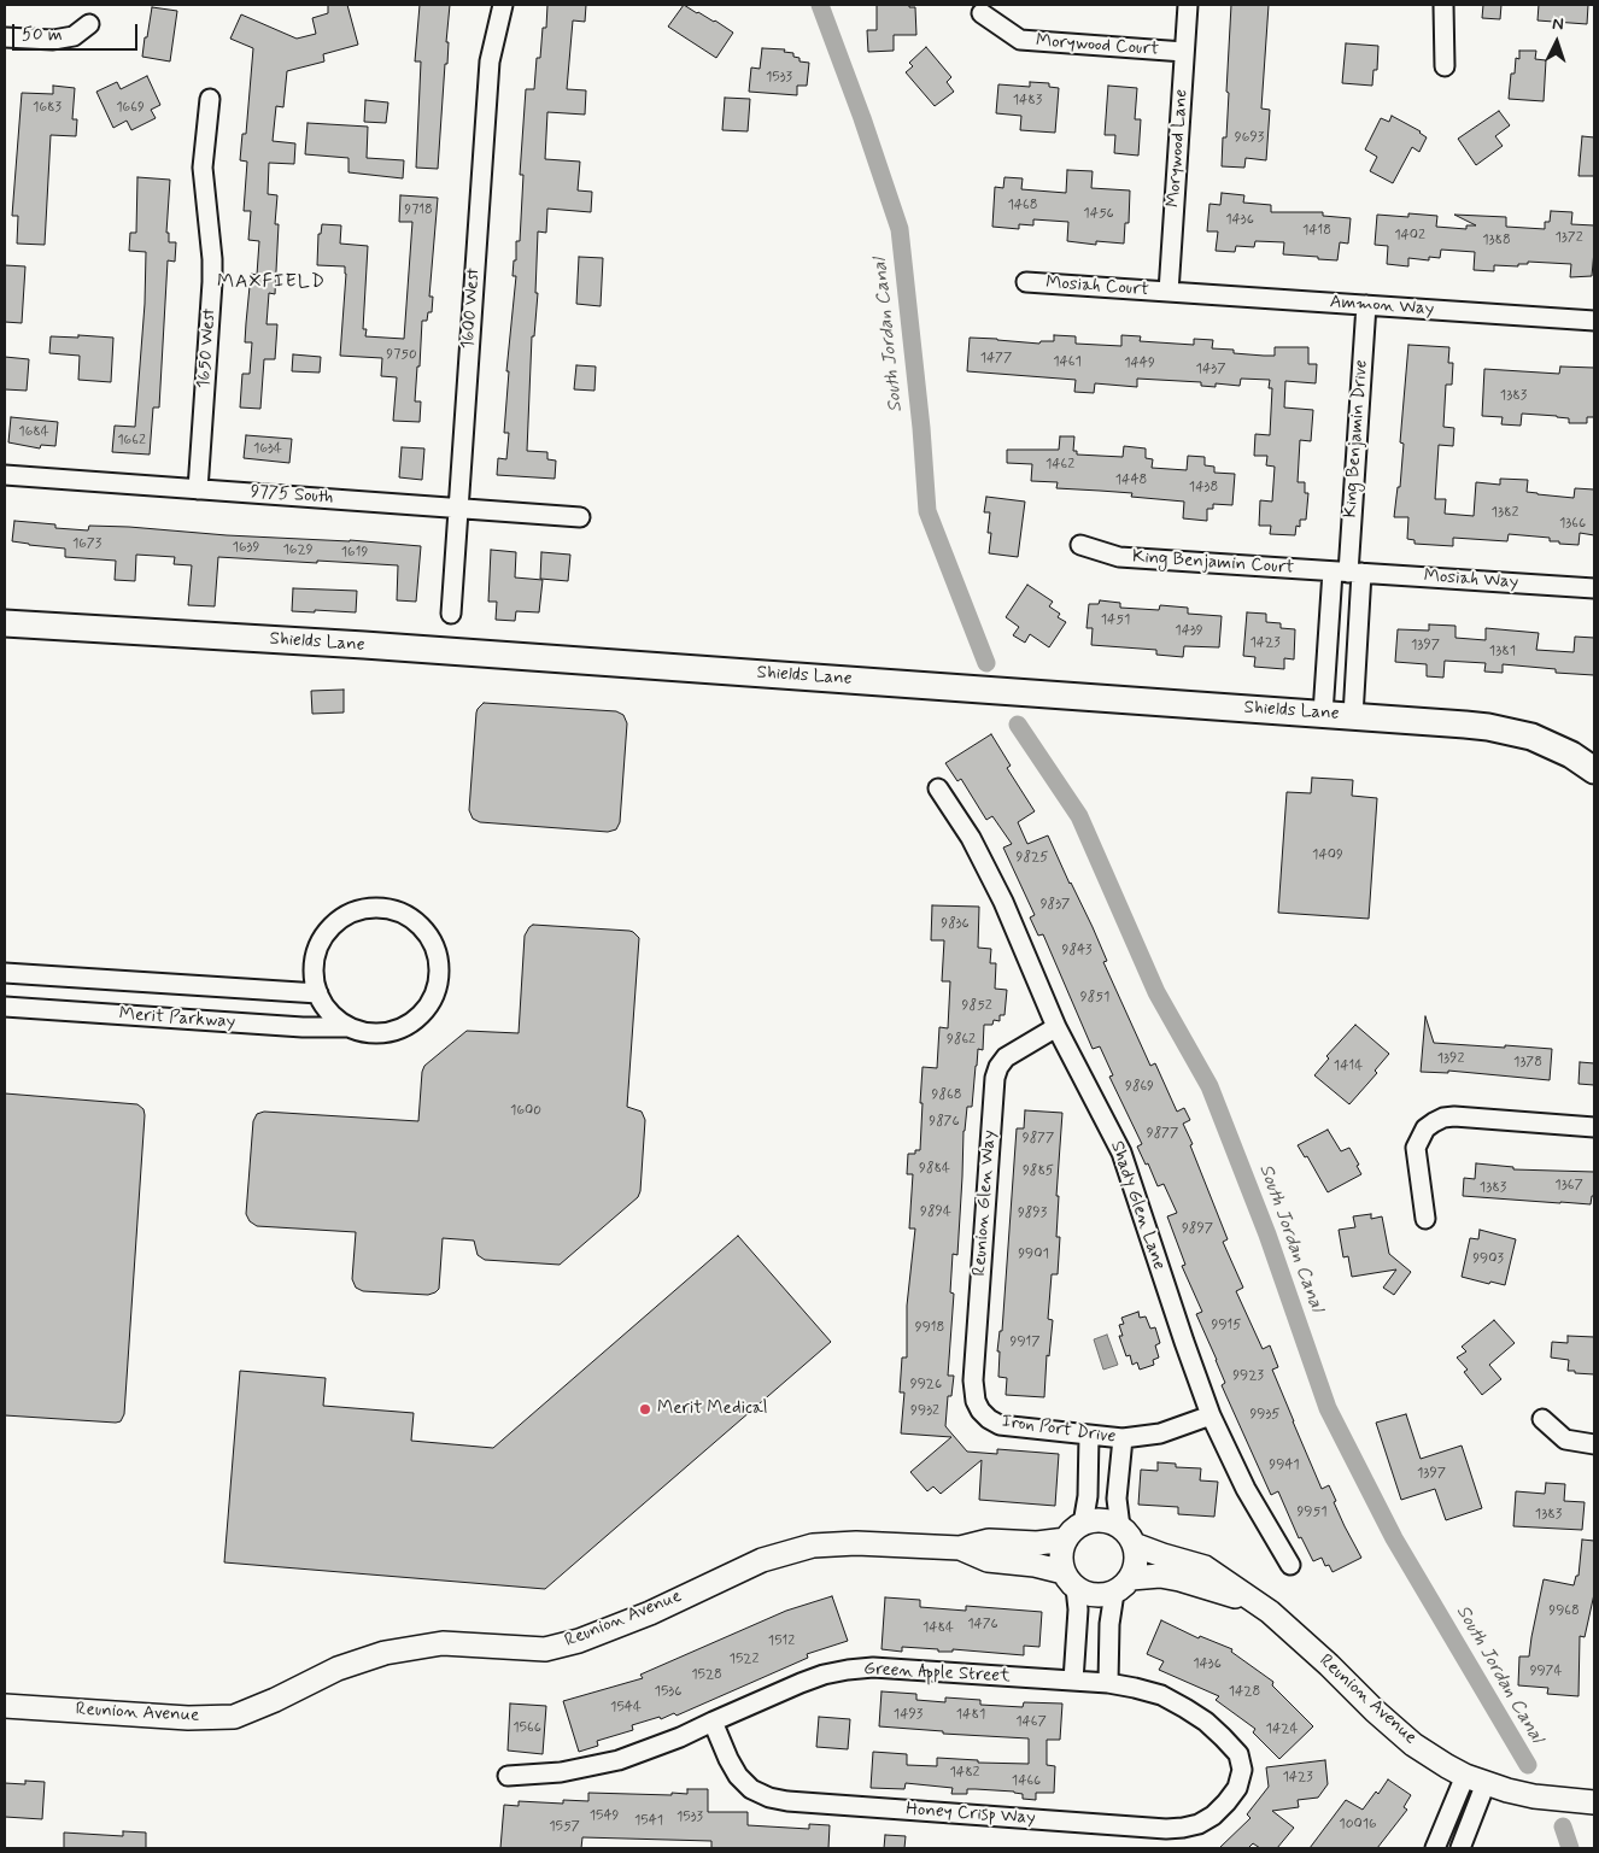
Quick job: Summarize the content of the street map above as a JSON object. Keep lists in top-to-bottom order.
{
  "streets": {
    "main road": ["Shields Lane"],
    "street": [
      "Morywood Court",
      "Morywood Lane",
      "Mosiah Court",
      "Ammon Way",
      "1600 West",
      "1650 West",
      "King Benjamin Drive",
      "9775 South",
      "King Benjamin Court",
      "Mosiah Way",
      "Merit Parkway",
      "Reunion Glen Way",
      "Shady Glen Lane",
      "Iron Port Drive",
      "Reunion Avenue",
      "Green Apple Street",
      "Honey Crisp Way"
    ]
  },
  "crossings": [
    ["Morywood Court", "Morywood Lane"],
    ["Morywood Lane", "Mosiah Court"],
    ["Morywood Lane", "Ammon Way"],
    ["Mosiah Court", "Ammon Way"],
    ["Ammon Way", "King Benjamin Drive"],
    ["1600 West", "9775 South"],
    ["1650 West", "9775 South"],
    ["King Benjamin Drive", "King Benjamin Court"],
    ["King Benjamin Drive", "Mosiah Way"],
    ["King Benjamin Drive", "Shields Lane"],
    ["King Benjamin Court", "Mosiah Way"],
    ["Reunion Glen Way", "Shady Glen Lane"],
    ["Reunion Glen Way", "Iron Port Drive"],
    ["Shady Glen Lane", "Iron Port Drive"],
    ["Green Apple Street", "Honey Crisp Way"]
  ],
  "districts": ["MAXFIELD"],
  "water": ["South Jordan Canal"],
  "places": ["Merit Medical"],
  "house_numbers": [
    "1533",
    "1483",
    "1683",
    "1669",
    "9693",
    "1468",
    "9718",
    "1456",
    "1436",
    "1418",
    "1402",
    "1372",
    "1388",
    "9750",
    "1477",
    "1461",
    "1449",
    "1437",
    "1383",
    "1684",
    "1662",
    "1634",
    "1462",
    "1448",
    "1438",
    "1382",
    "1366",
    "1673",
    "1639",
    "1629",
    "1619",
    "1451",
    "1439",
    "1423",
    "1397",
    "1381",
    "1409",
    "9825",
    "9837",
    "9836",
    "9843",
    "9851",
    "9852",
    "9862",
    "1392",
    "1378",
    "1414",
    "9869",
    "9868",
    "1600",
    "9876",
    "9877",
    "9877",
    "9884",
    "9885",
    "1367",
    "1383",
    "9894",
    "9893",
    "9897",
    "9901",
    "9903",
    "9915",
    "9918",
    "9917",
    "9923",
    "9926",
    "9932",
    "9935",
    "9941",
    "1397",
    "9951",
    "1383",
    "9968",
    "1476",
    "1484",
    "1512",
    "1522",
    "1436",
    "9974",
    "1528",
    "1536",
    "1428",
    "1544",
    "1493",
    "1481",
    "1467",
    "1566",
    "1424",
    "1482",
    "1423",
    "1466",
    "1549",
    "1533",
    "1541",
    "10016",
    "1557"
  ],
  "scale_bar": "50 m",
  "north": "top"
}
